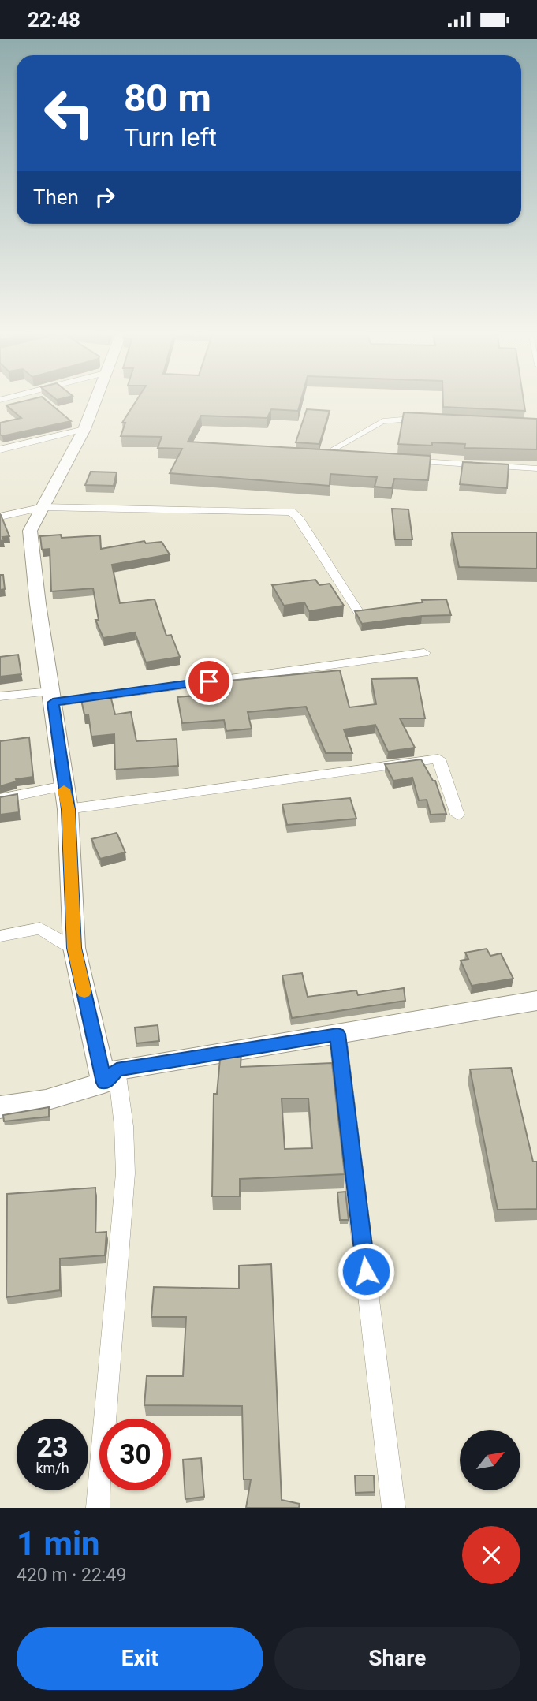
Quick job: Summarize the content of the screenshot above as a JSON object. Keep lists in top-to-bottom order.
{
  "north": "top right",
  "page": {
    "status": "22:48",
    "turn": ["80 m", "Turn left"],
    "then": "Then",
    "speed": "23 km/h",
    "limit": "30",
    "heading": ["1 min", "420 m · 22:49"],
    "buttons": ["Exit", "Share"]
  }
}
